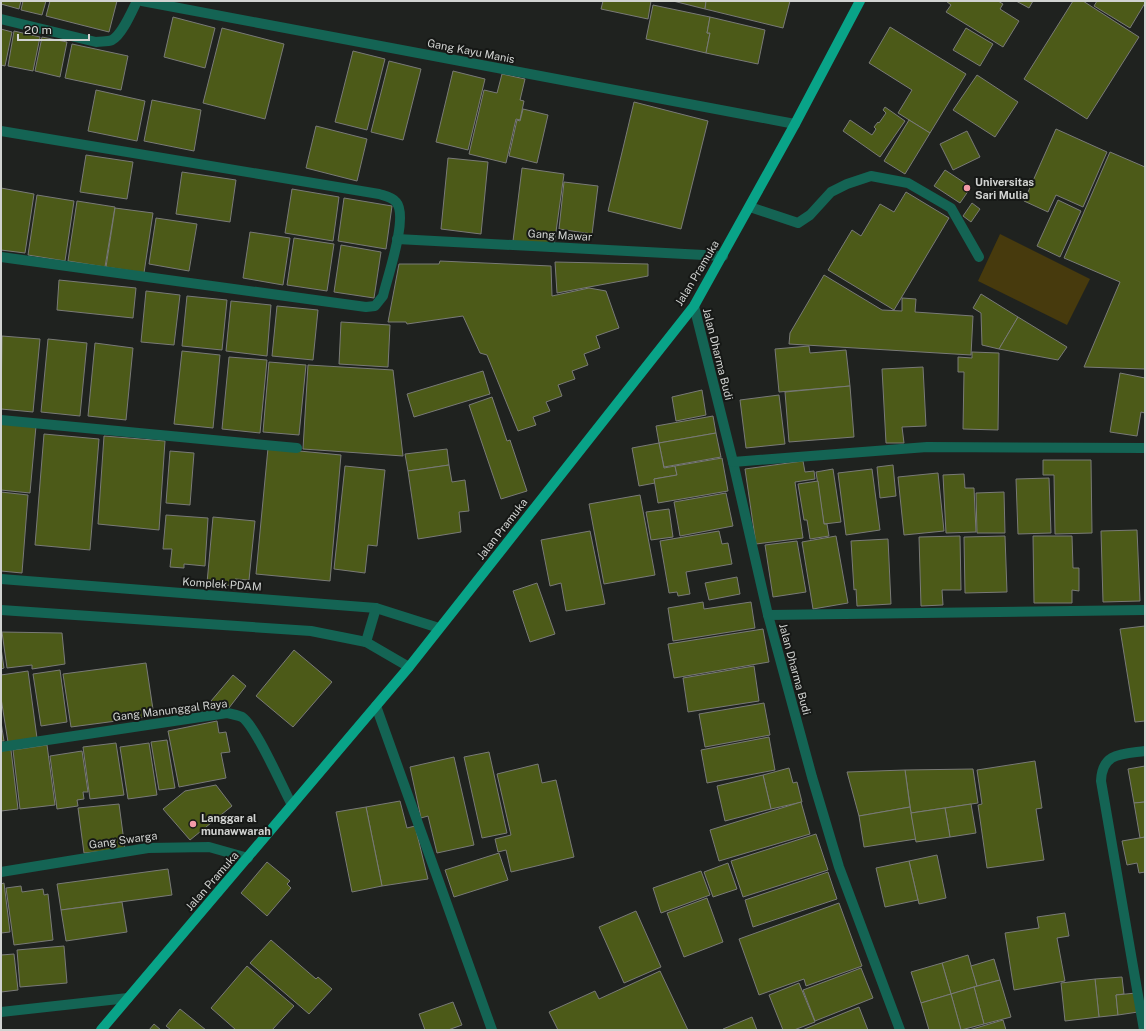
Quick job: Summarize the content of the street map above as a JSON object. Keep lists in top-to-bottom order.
{
  "streets": {
    "main road": ["Jalan Pramuka"],
    "street": [
      "Gang Kayu Manis",
      "Gang Mawar",
      "Jalan Dharma Budi",
      "Komplek PDAM",
      "Gang Manunggal Raya",
      "Gang Swarga"
    ]
  },
  "crossings": [
    ["Gang Kayu Manis", "Jalan Pramuka"],
    ["Gang Mawar", "Jalan Pramuka"],
    ["Jalan Pramuka", "Jalan Dharma Budi"],
    ["Jalan Pramuka", "Komplek PDAM"],
    ["Jalan Pramuka", "Gang Manunggal Raya"],
    ["Jalan Pramuka", "Gang Swarga"]
  ],
  "places": ["Universitas Sari Mulia", "Langgar al munawwarah"],
  "scale_bar": "20 m"
}
